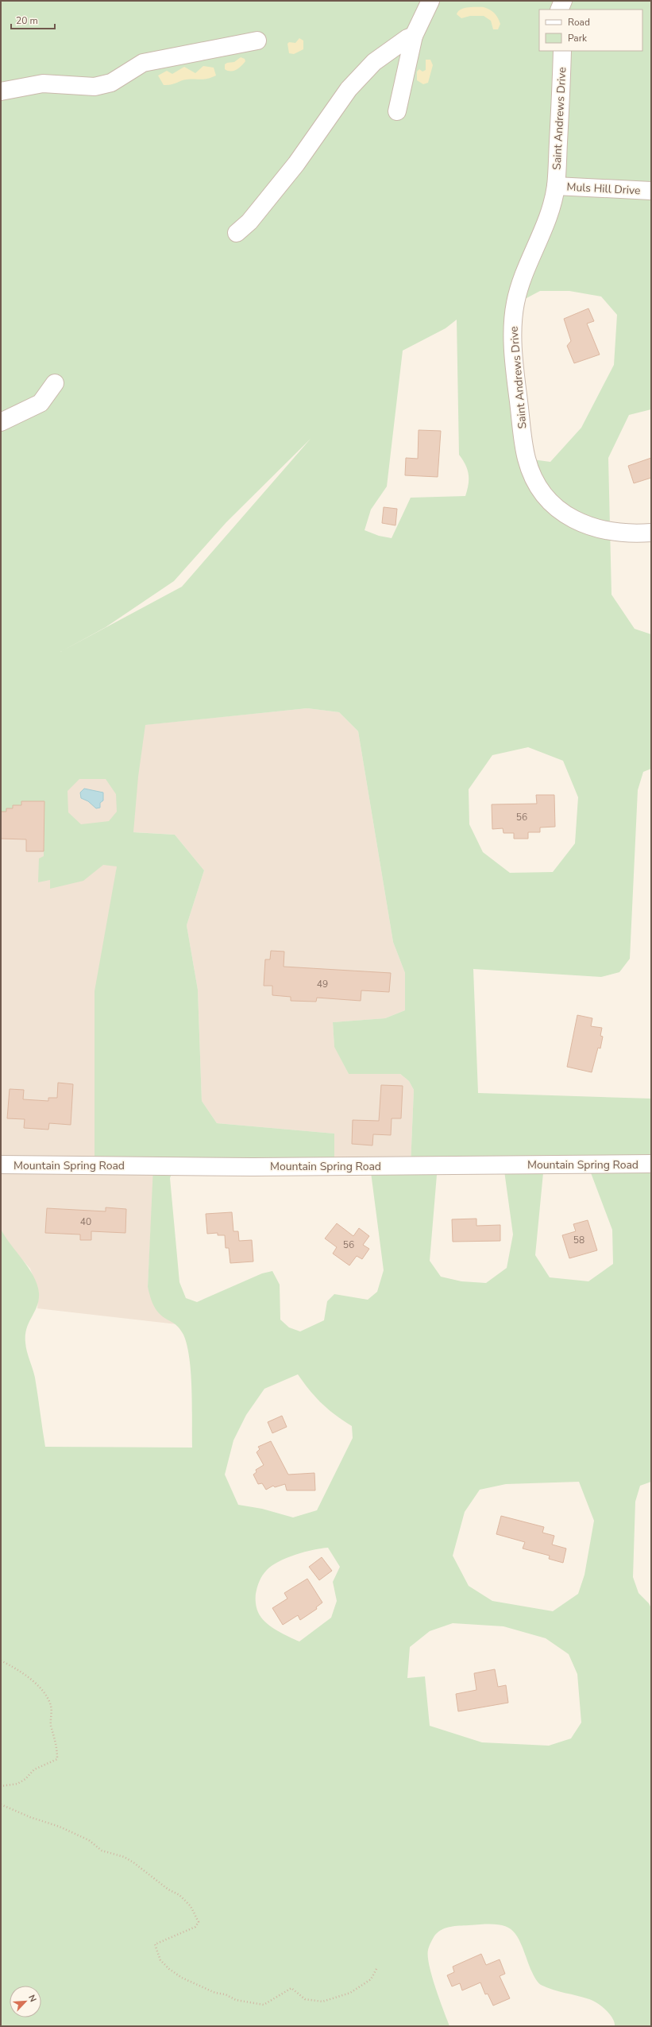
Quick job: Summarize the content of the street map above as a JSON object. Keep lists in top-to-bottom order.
{
  "streets": {
    "street": ["Saint Andrews Drive", "Muls Hill Drive", "Mountain Spring Road"]
  },
  "crossings": [
    ["Saint Andrews Drive", "Muls Hill Drive"]
  ],
  "house_numbers": [
    "56",
    "49",
    "40",
    "58",
    "56"
  ],
  "legend": ["Road", "Park"],
  "scale_bar": "20 m",
  "north": "top right"
}
